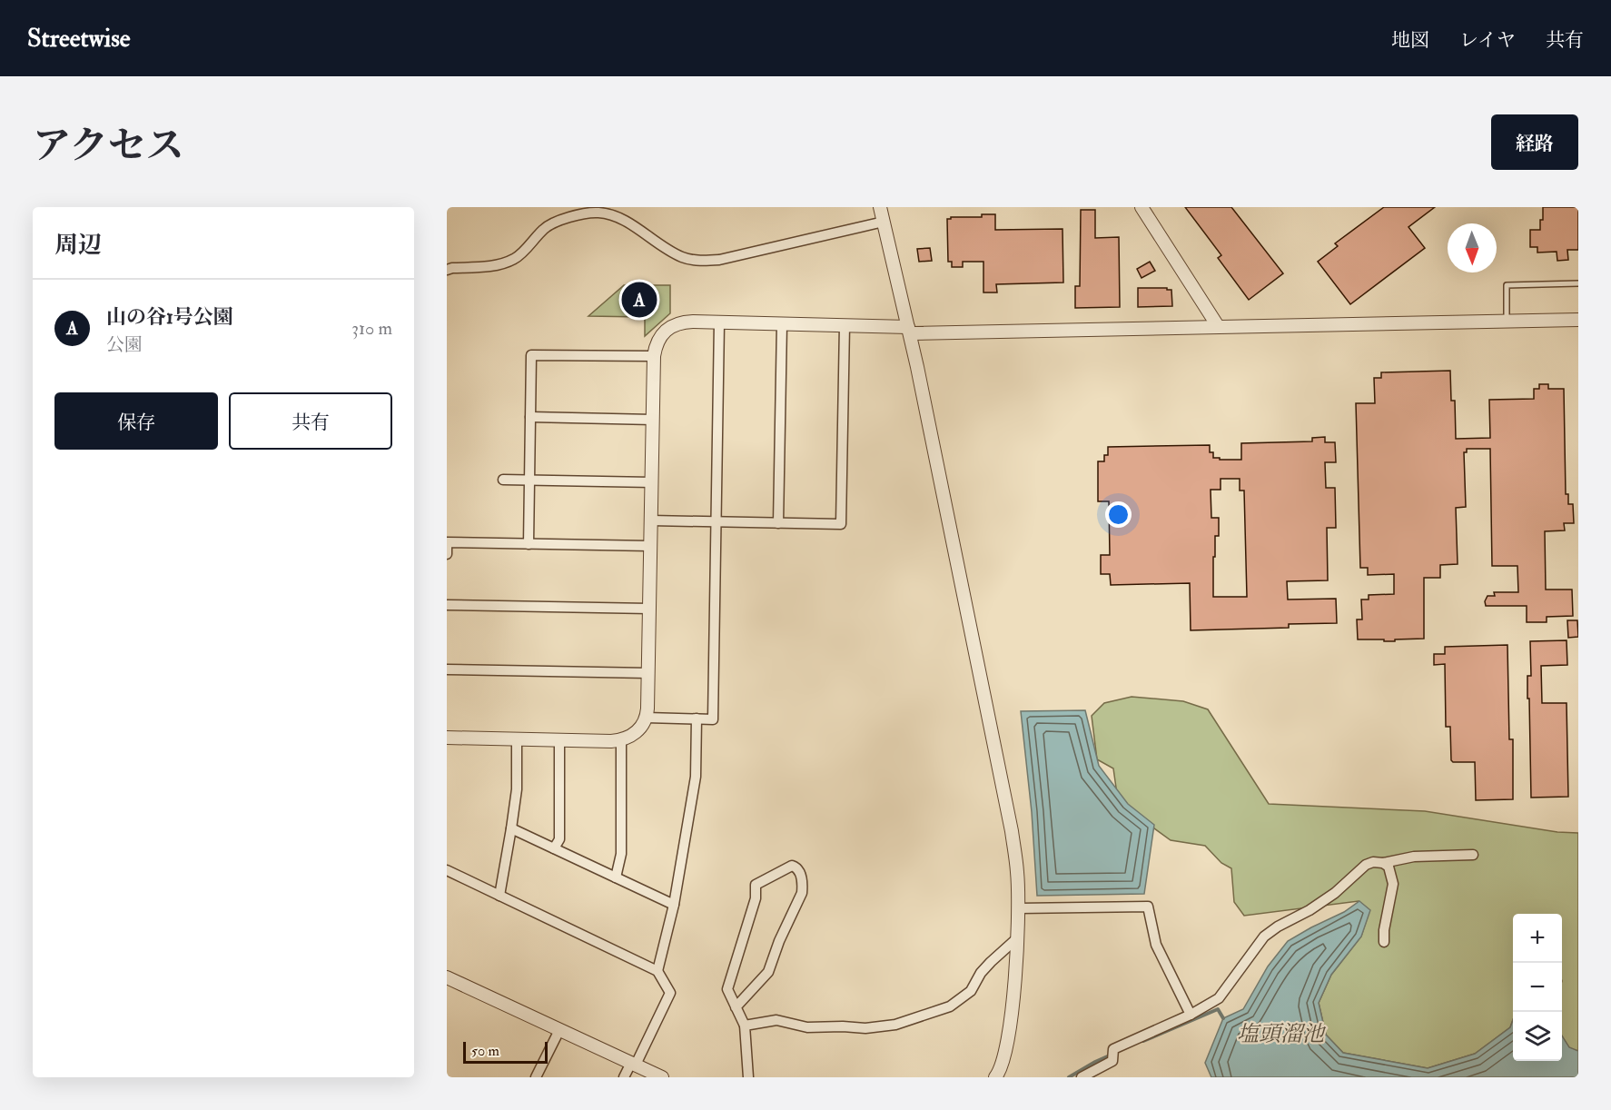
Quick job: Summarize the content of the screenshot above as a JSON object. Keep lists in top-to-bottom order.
{
  "water": ["塩頭溜池"],
  "scale_bar": "50 m",
  "north": "bottom",
  "page": {
    "header": "Streetwise",
    "nav": ["地図", "レイヤ", "共有"],
    "title": "アクセス",
    "buttons": [
      "経路",
      ["保存", "共有"]
    ],
    "heading": "周辺",
    "list": [
      {
        "mark": "A",
        "name": "山の谷1号公園",
        "note": "公園",
        "value": "310 m"
      }
    ],
    "pins": "A",
    "map_buttons": ["+", "−"],
    "scale": "50 m"
  }
}
